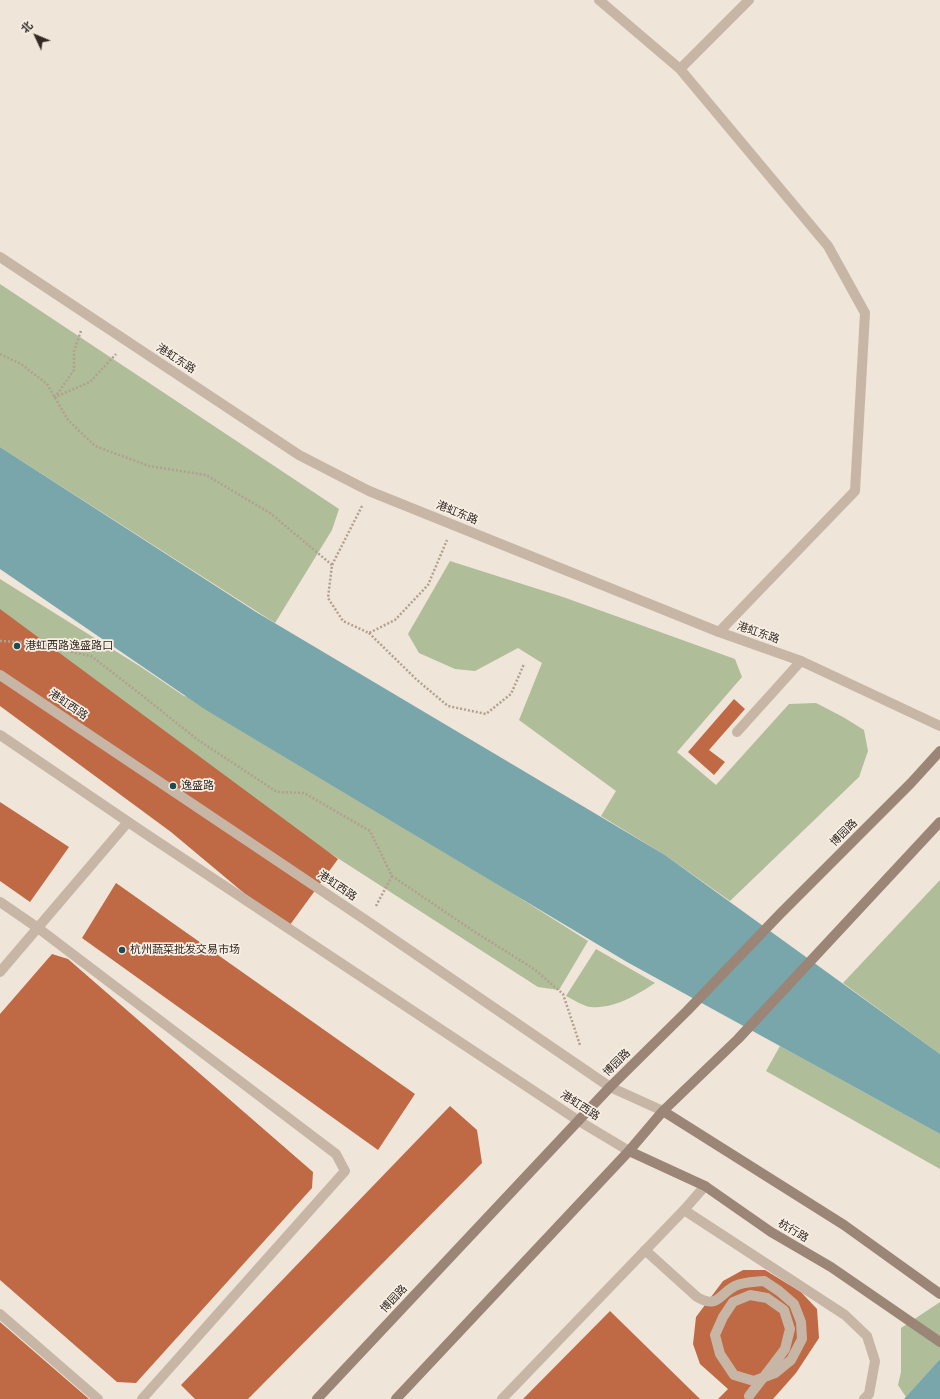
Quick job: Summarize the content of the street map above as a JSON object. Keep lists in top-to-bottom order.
{
  "streets": {
    "main road": ["博园路", "杭行路"],
    "street": ["港虹东路", "港虹西路"]
  },
  "crossings": [
    ["港虹西路", "博园路"],
    ["港虹西路", "杭行路"]
  ],
  "places": ["港虹西路逸盛路口", "逸盛路", "杭州蔬菜批发交易市场"],
  "north": "top left"
}
